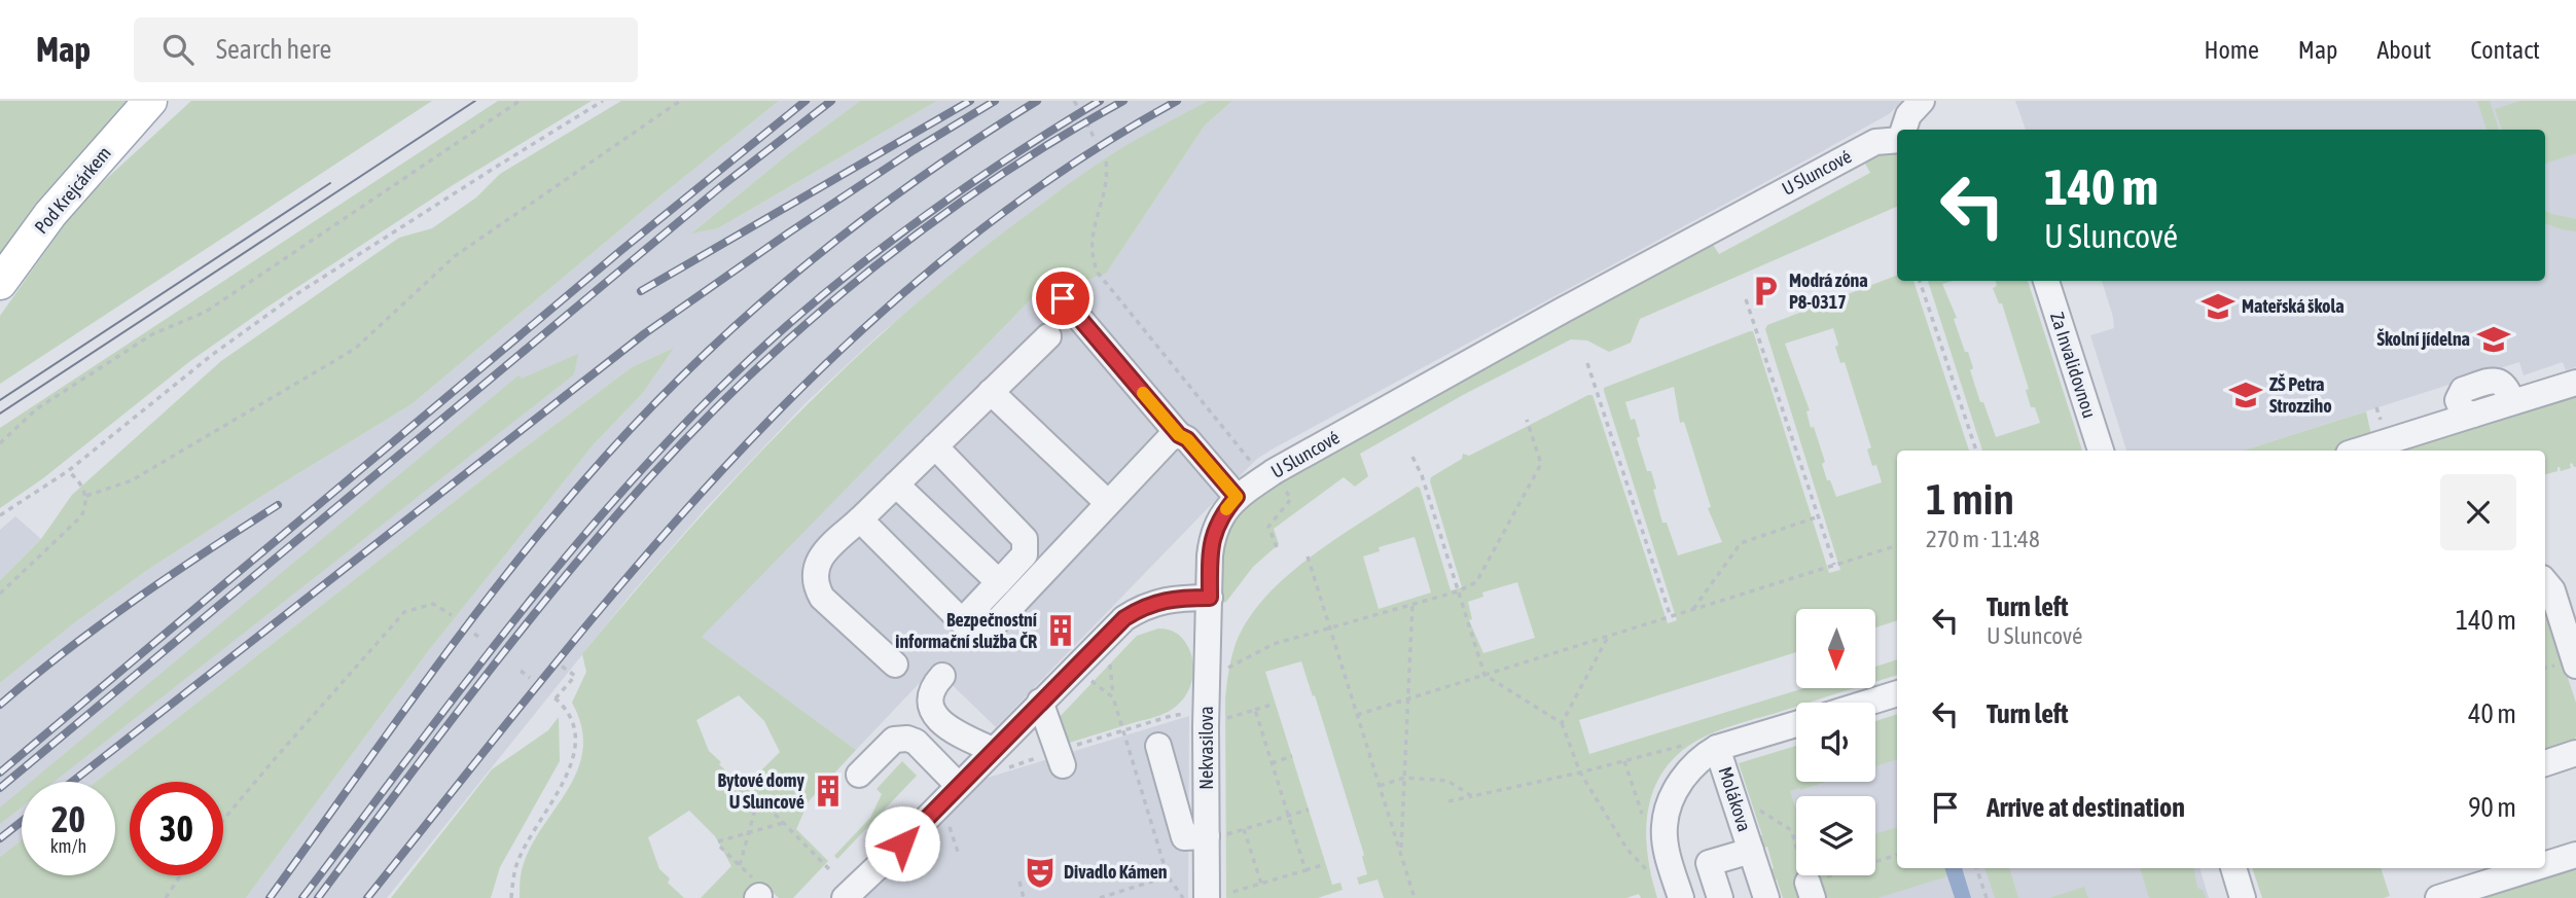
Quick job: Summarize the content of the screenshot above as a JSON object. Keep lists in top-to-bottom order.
{
  "streets": {
    "main road": ["Pod Krejcárkem"],
    "street": [
      "U Sluncové",
      "Za Invalidovnou",
      "Nekvasilova",
      "Molákova"
    ]
  },
  "crossings": [
    ["U Sluncové", "Nekvasilova"]
  ],
  "places": {
    "parking": ["Modrá zóna P8-0317"],
    "school or university": ["Mateřská škola", "Školní jídelna", "ZŠ Petra Strozziho"],
    "building": ["Bezpečnostní informační služba ČR", "Bytové domy U Sluncové"],
    "theatre": ["Divadlo Kámen"]
  },
  "north": "bottom",
  "page": {
    "header": "Map",
    "search": "Search here",
    "nav": [
      "Home",
      "Map",
      "About",
      "Contact"
    ],
    "turn": ["140 m", "U Sluncové"],
    "heading": ["1 min", "270 m · 11:48"],
    "list": [
      {
        "name": "Turn left",
        "note": "U Sluncové",
        "value": "140 m"
      },
      {
        "name": "Turn left",
        "value": "40 m"
      },
      {
        "name": "Arrive at destination",
        "value": "90 m"
      }
    ],
    "speed": "20 km/h",
    "limit": "30"
  }
}
